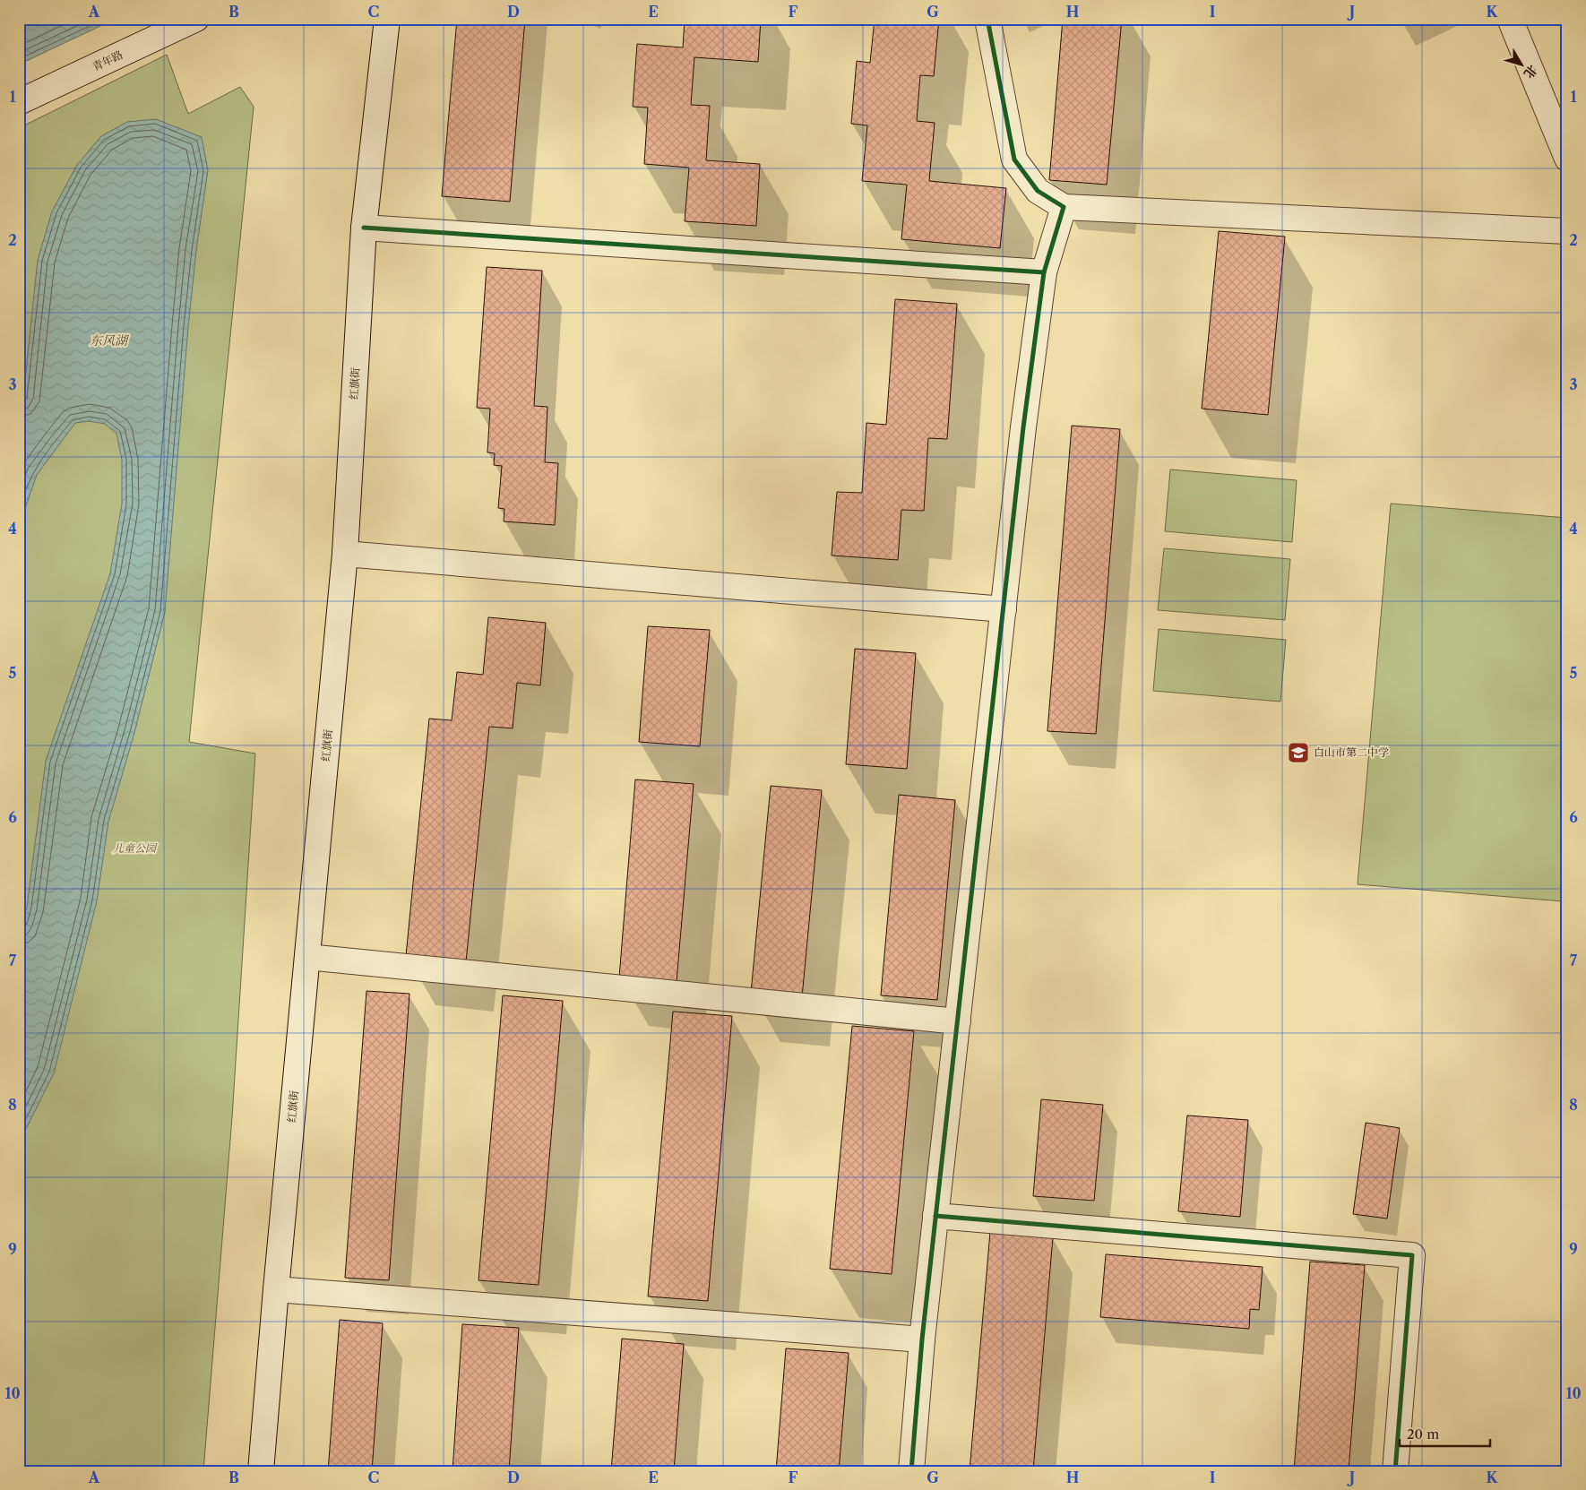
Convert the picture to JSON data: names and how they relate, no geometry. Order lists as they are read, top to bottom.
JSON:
{
  "streets": {
    "street": ["青年路", "红旗街"]
  },
  "water": ["东风湖"],
  "parks": ["儿童公园"],
  "places": {
    "school or university": ["白山市第二中学"]
  },
  "scale_bar": "20 m",
  "north": "bottom right",
  "grid": {
    "columns": [
      "A",
      "B",
      "C",
      "D",
      "E",
      "F",
      "G",
      "H",
      "I",
      "J",
      "K"
    ],
    "rows": [
      "1",
      "2",
      "3",
      "4",
      "5",
      "6",
      "7",
      "8",
      "9",
      "10"
    ]
  }
}
